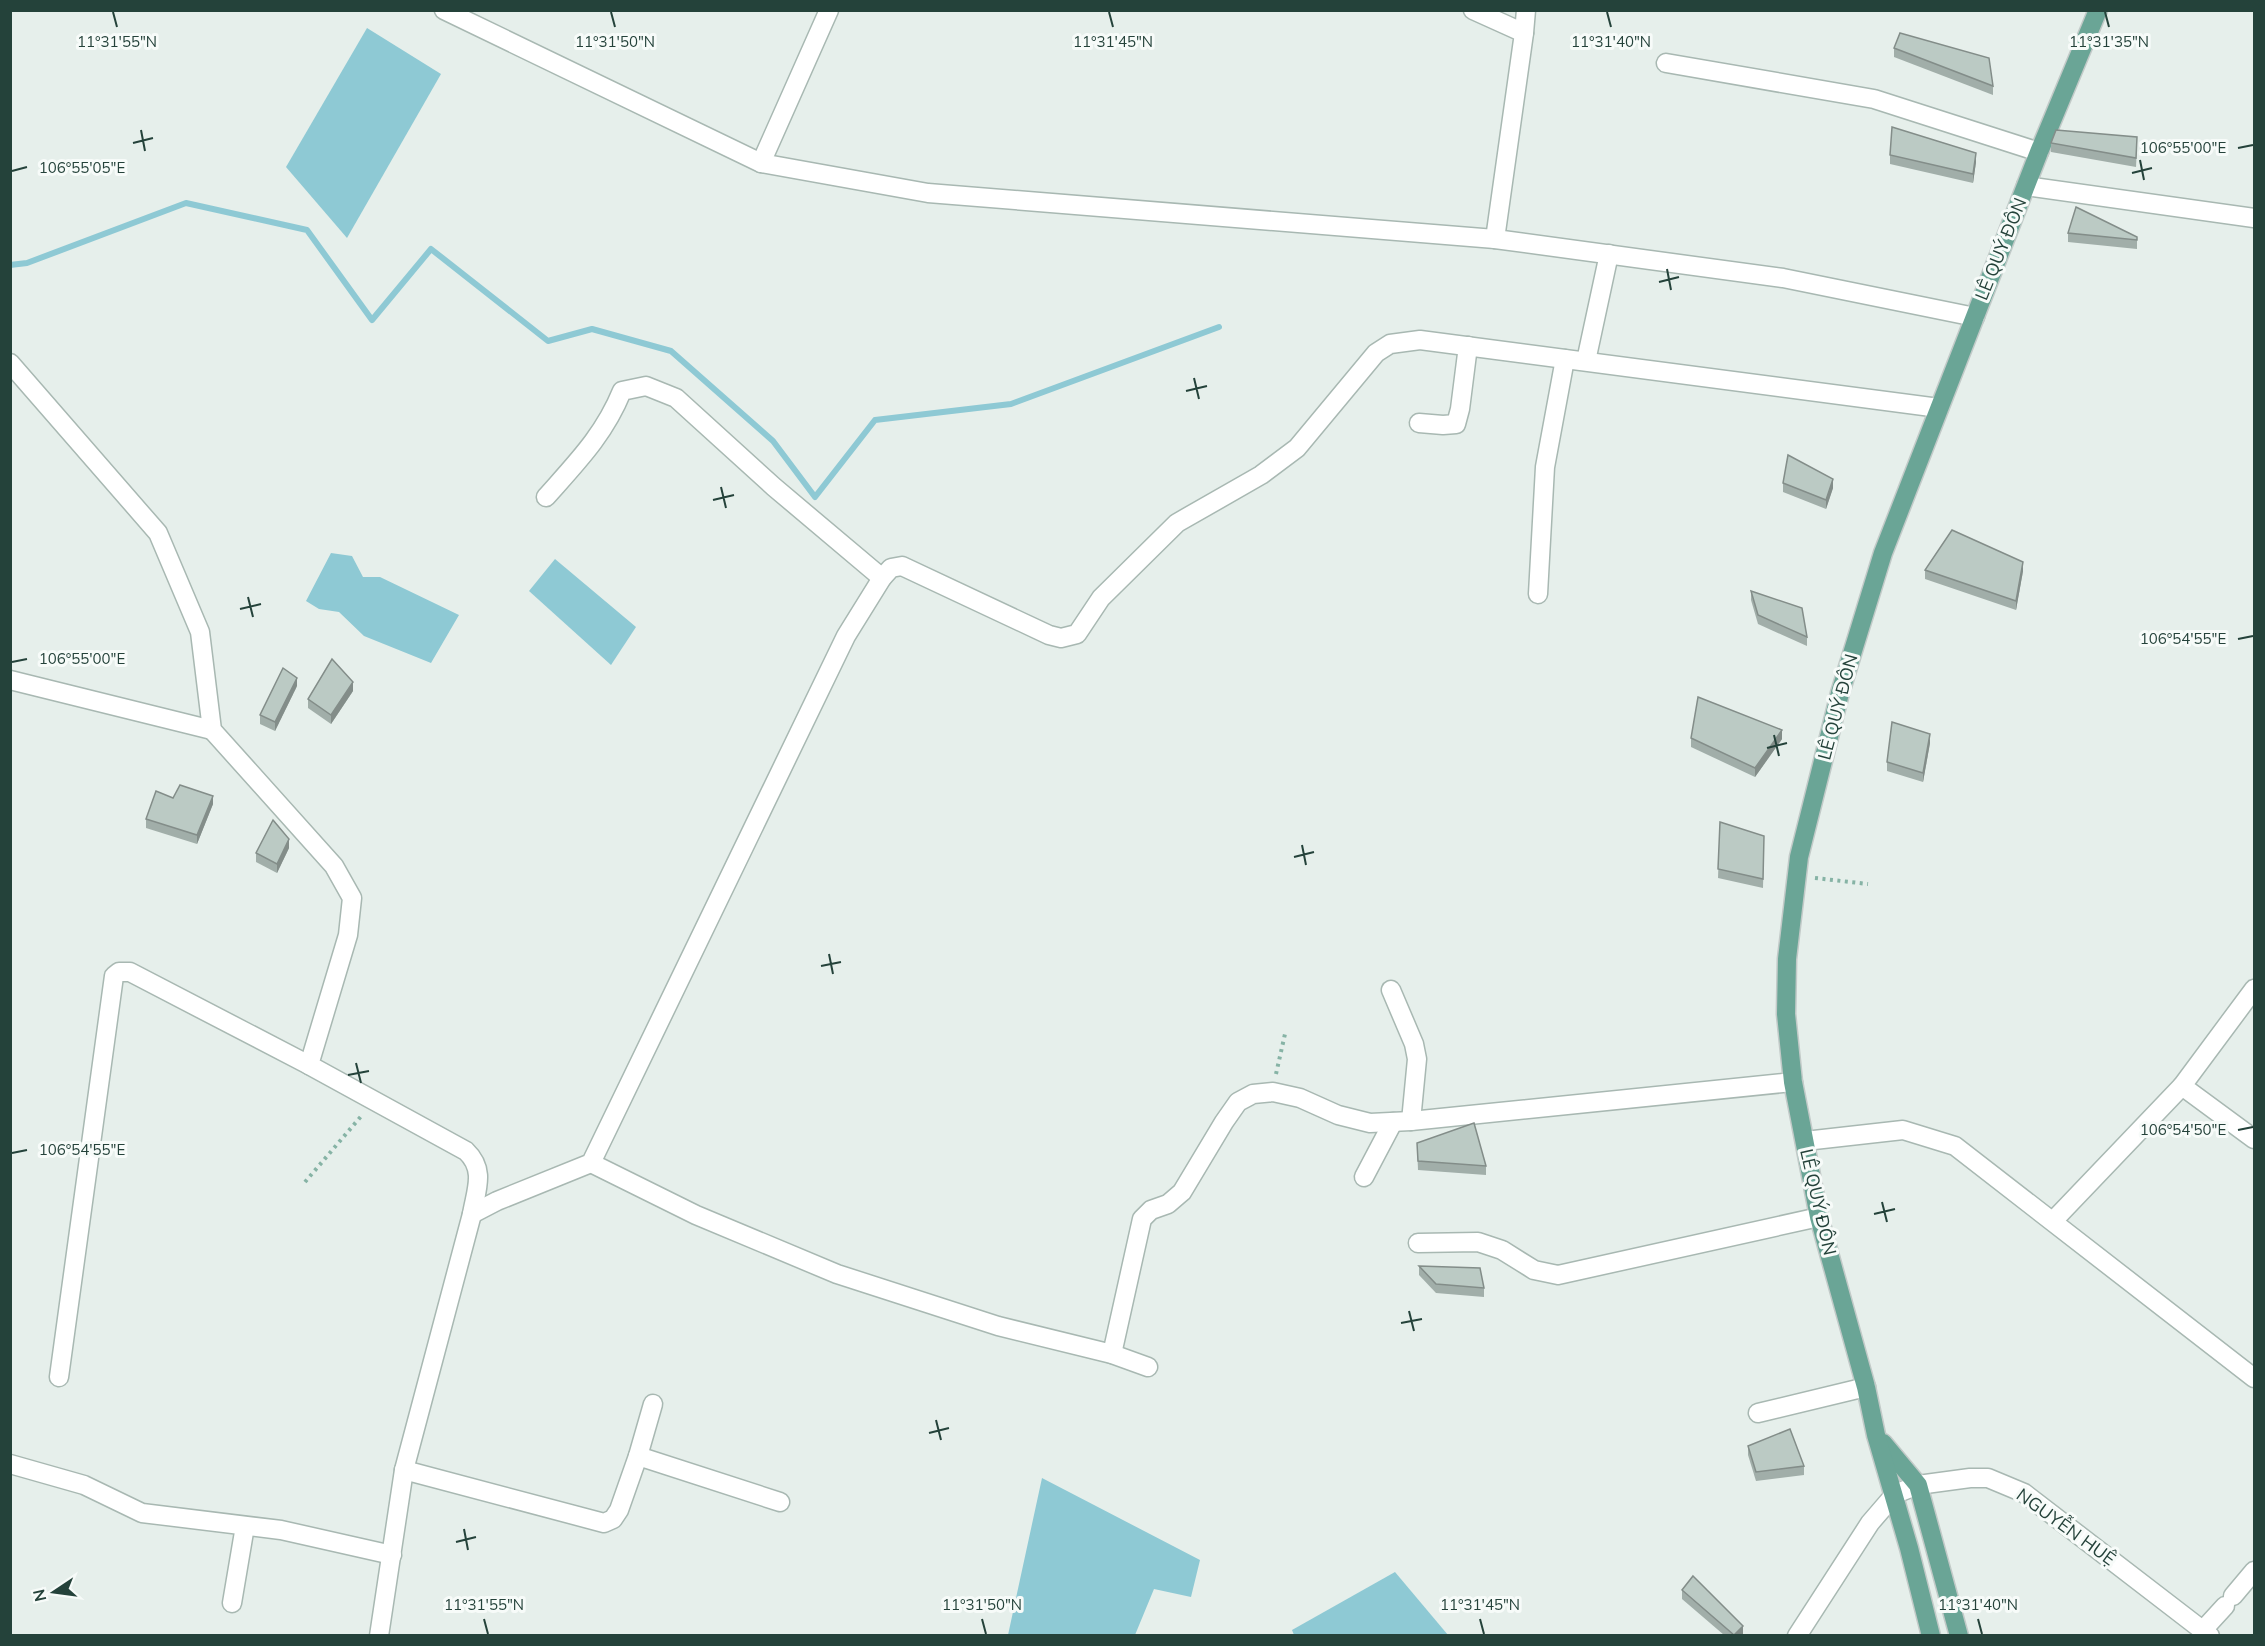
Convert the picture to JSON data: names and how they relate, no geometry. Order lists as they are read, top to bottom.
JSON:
{
  "streets": {
    "main road": ["LÊ QUÝ ĐÔN"],
    "street": ["NGUYỄN HUỆ"]
  },
  "crossings": [
    ["LÊ QUÝ ĐÔN", "NGUYỄN HUỆ"]
  ],
  "north": "left",
  "coordinates": [
    "11°31'55\"N",
    "11°31'50\"N",
    "11°31'45\"N",
    "11°31'40\"N",
    "11°31'35\"N",
    "106°55'00\"E",
    "106°55'05\"E",
    "106°54'55\"E",
    "106°54'50\"E"
  ]
}
